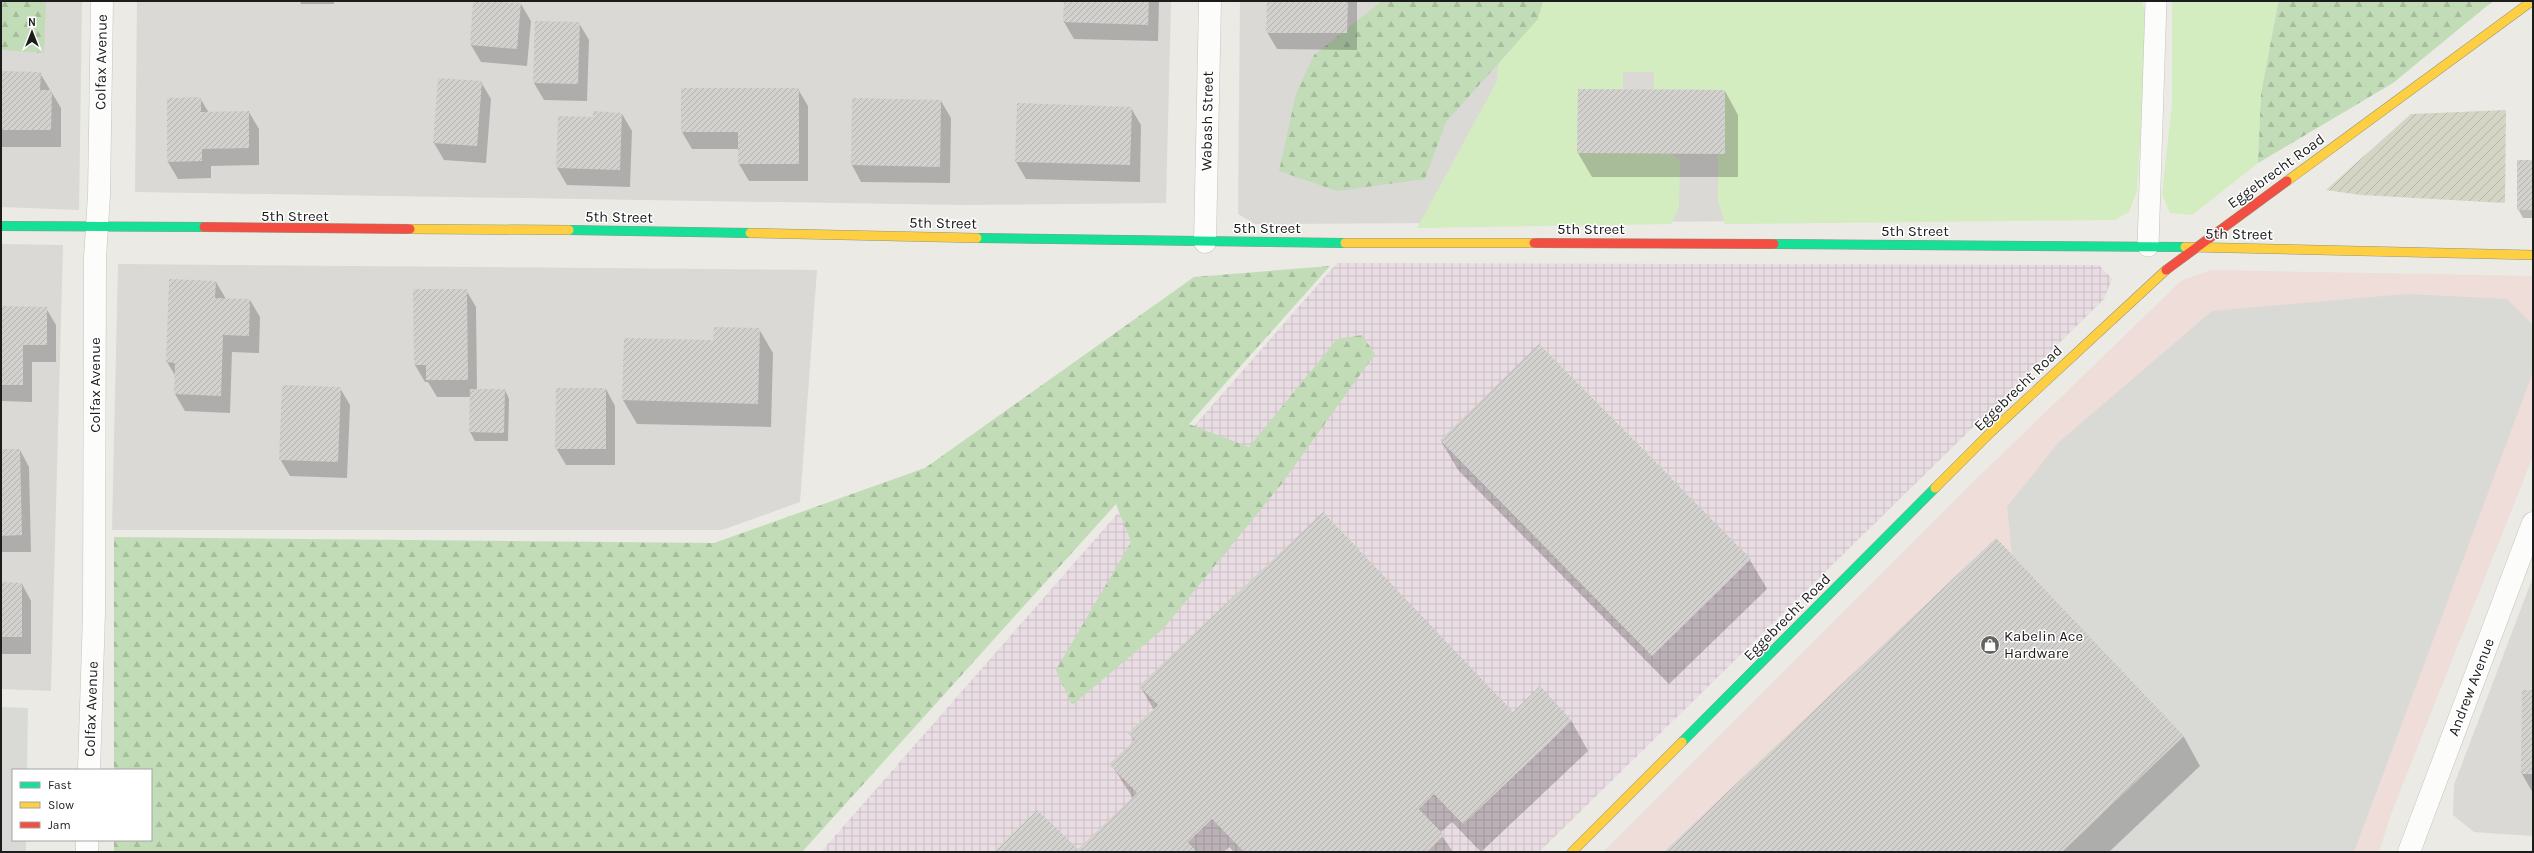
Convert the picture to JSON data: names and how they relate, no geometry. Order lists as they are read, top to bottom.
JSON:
{
  "streets": {
    "street": [
      "Colfax Avenue",
      "Wabash Street",
      "Eggebrecht Road",
      "5th Street",
      "Andrew Avenue"
    ]
  },
  "crossings": [
    ["Colfax Avenue", "5th Street"],
    ["Wabash Street", "5th Street"],
    ["Eggebrecht Road", "5th Street"]
  ],
  "places": {
    "shop": ["Kabelin Ace Hardware"]
  },
  "legend": ["Fast", "Slow", "Jam"],
  "north": "top"
}
